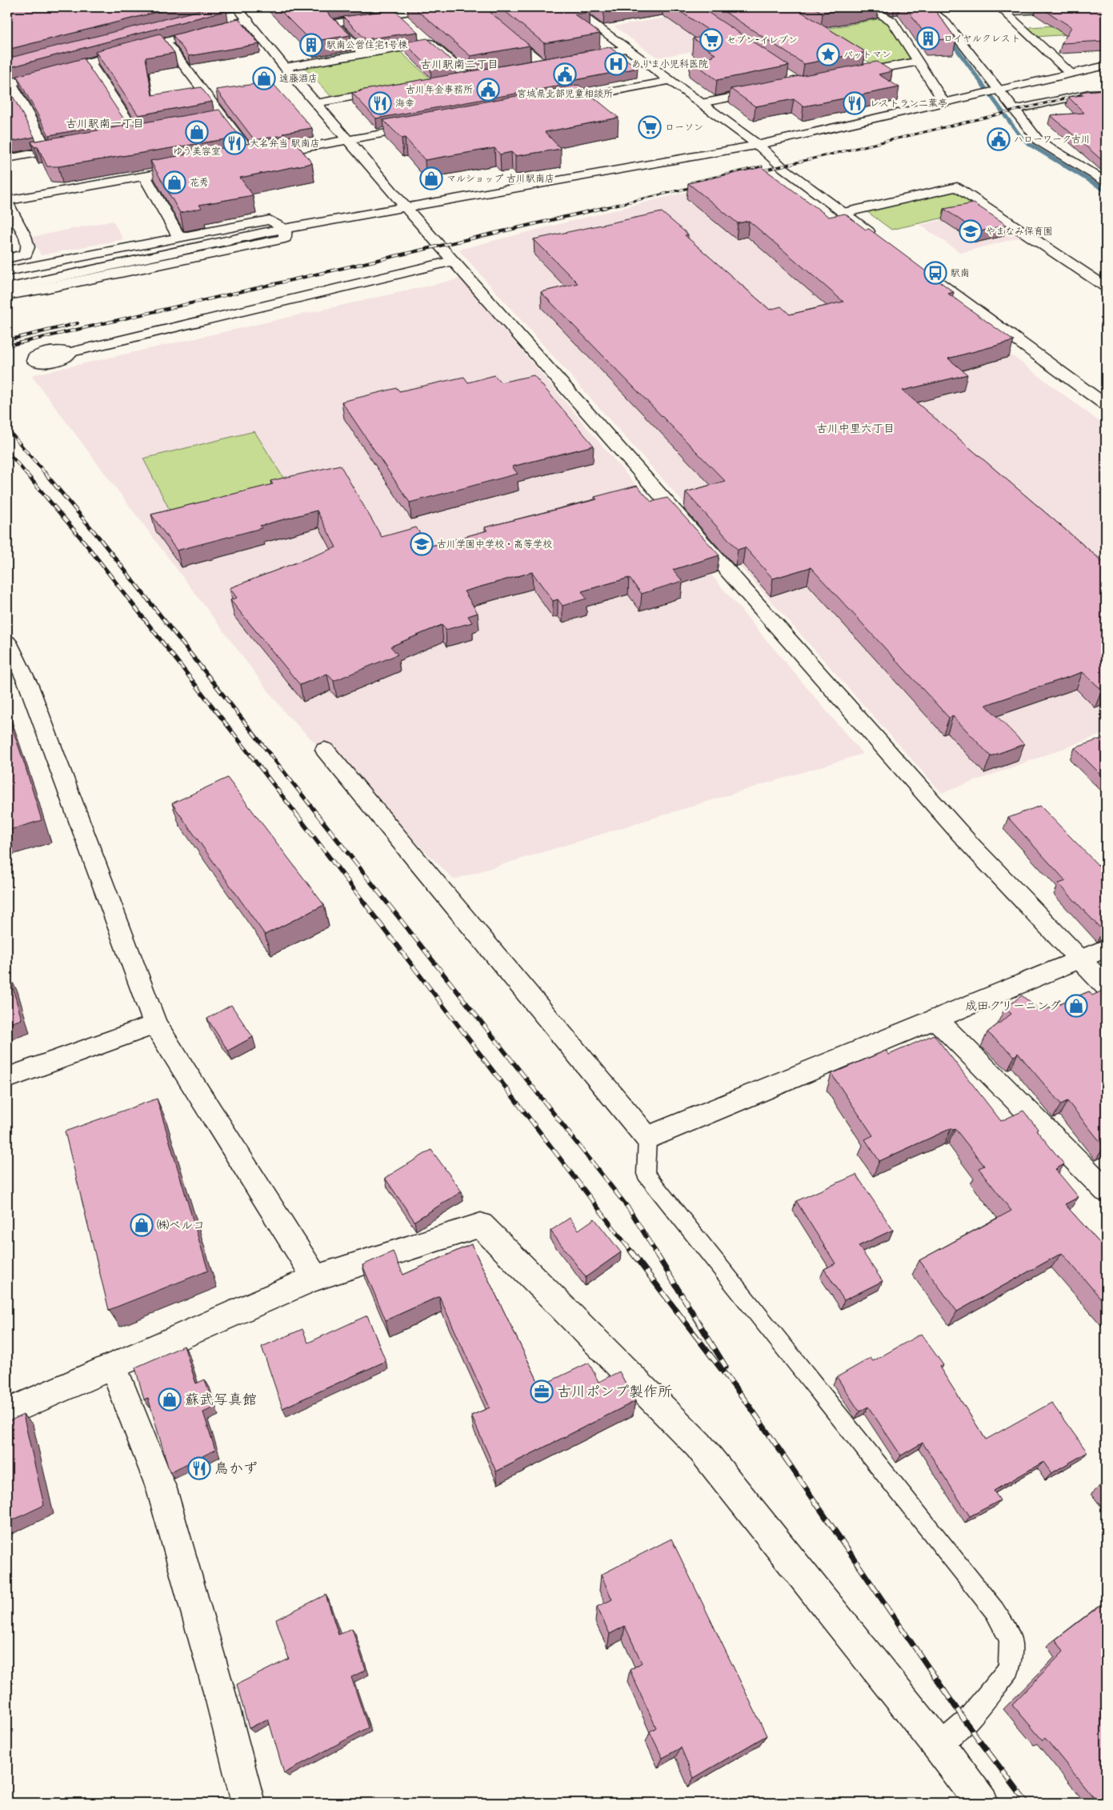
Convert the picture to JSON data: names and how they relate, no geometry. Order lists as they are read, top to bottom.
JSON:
{
  "districts": ["古川駅南二丁目", "古川駅南一丁目", "古川中里六丁目"],
  "places": {
    "building": ["ロイヤルクレスト", "駅南公営住宅1号棟"],
    "supermarket": ["セブン-イレブン", "ローソン"],
    "place": ["バットマン"],
    "hospital": ["ありま小児科医院"],
    "public building": ["宮城県北部児童相談所", "古川年金事務所", "ハローワーク古川"],
    "shop": [
      "遠藤酒店",
      "ゆう美容室",
      "マルショップ 古川駅南店",
      "花秀",
      "成田クリーニング",
      "㈱ベルコ",
      "蘇武写真館"
    ],
    "restaurant": [
      "海幸",
      "レストラン二葉亭",
      "大名弁当 駅南店",
      "鳥かず"
    ],
    "school or university": ["やまなみ保育園", "古川学園中学校・高等学校"],
    "bus stop": ["駅南"],
    "office": ["古川ポンプ製作所"]
  }
}
